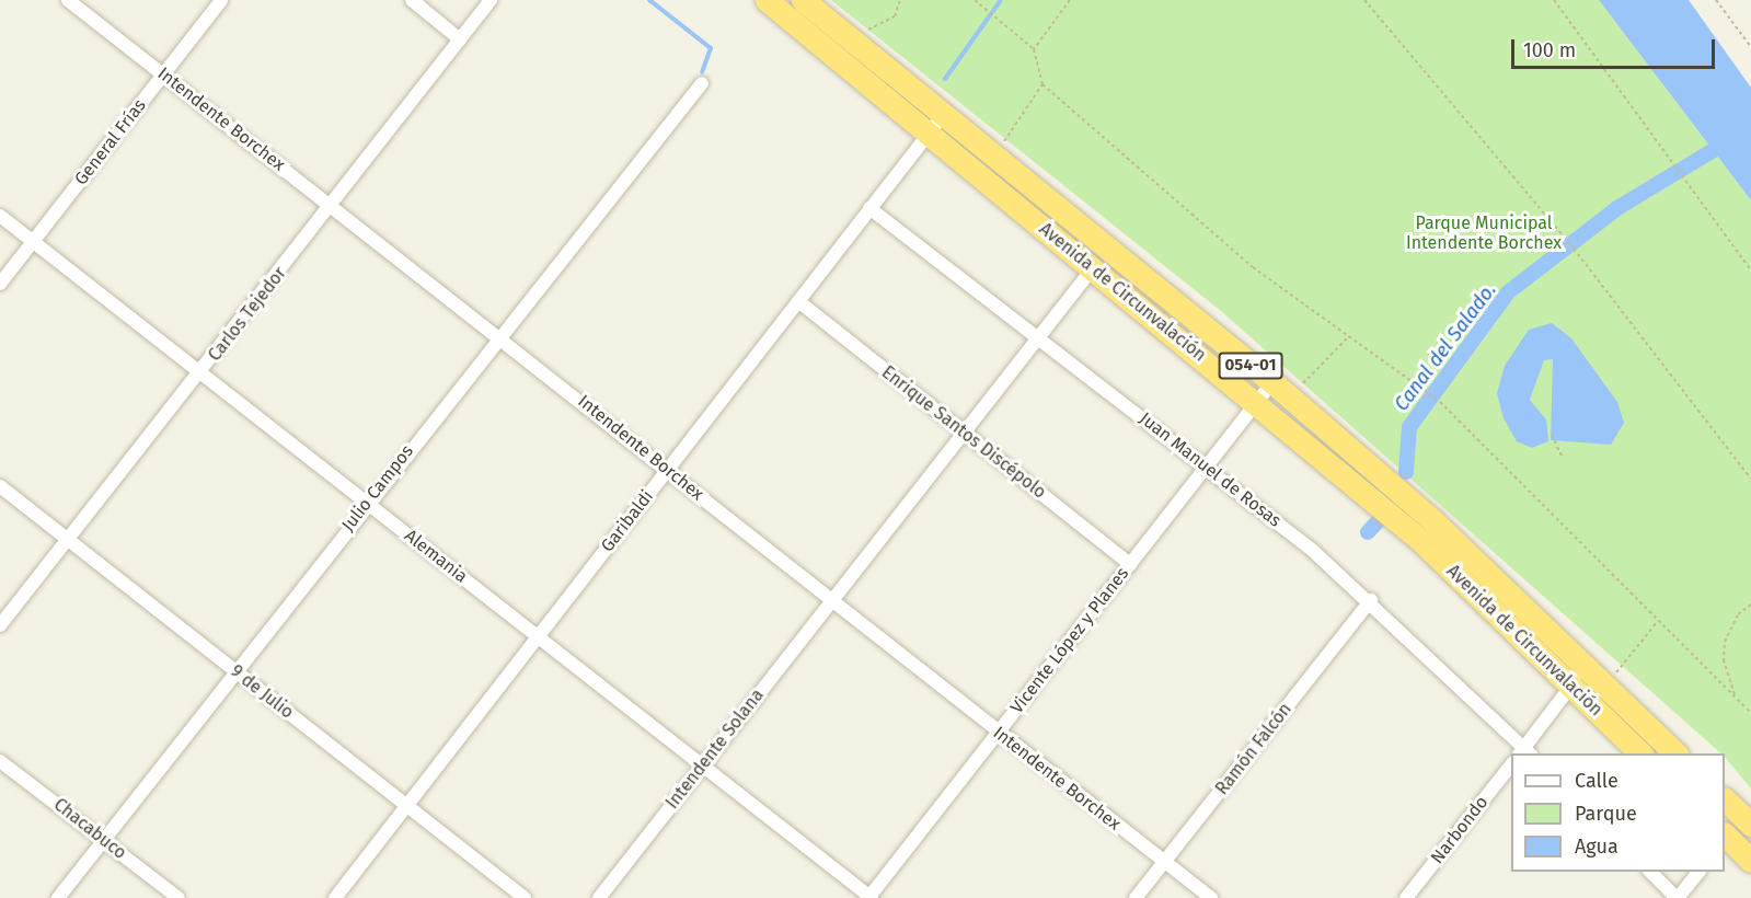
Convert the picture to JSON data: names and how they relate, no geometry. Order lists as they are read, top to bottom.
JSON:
{
  "streets": {
    "highway": ["Avenida de Circunvalación", "054-01"],
    "street": [
      "Intendente Borchex",
      "General Frías",
      "Carlos Tejedor",
      "Enrique Santos Discépolo",
      "Juan Manuel de Rosas",
      "Julio Campos",
      "Garibaldi",
      "Alemania",
      "Vicente López y Planes",
      "9 de Julio",
      "Intendente Solana",
      "Ramón Falcón",
      "Chacabuco",
      "Narbondo"
    ]
  },
  "crossings": [
    ["Intendente Borchex", "General Frías"],
    ["Intendente Borchex", "Carlos Tejedor"],
    ["Intendente Borchex", "Julio Campos"],
    ["Intendente Borchex", "Garibaldi"],
    ["Intendente Borchex", "Vicente López y Planes"],
    ["Intendente Borchex", "Intendente Solana"],
    ["Intendente Borchex", "Ramón Falcón"],
    ["General Frías", "Alemania"],
    ["Avenida de Circunvalación", "Garibaldi"],
    ["Avenida de Circunvalación", "Vicente López y Planes"],
    ["Avenida de Circunvalación", "Intendente Solana"],
    ["Carlos Tejedor", "Alemania"],
    ["Carlos Tejedor", "9 de Julio"],
    ["Enrique Santos Discépolo", "Garibaldi"],
    ["Enrique Santos Discépolo", "Vicente López y Planes"],
    ["Enrique Santos Discépolo", "Intendente Solana"],
    ["Juan Manuel de Rosas", "Garibaldi"],
    ["Juan Manuel de Rosas", "Vicente López y Planes"],
    ["Juan Manuel de Rosas", "Intendente Solana"],
    ["Juan Manuel de Rosas", "Ramón Falcón"],
    ["Julio Campos", "Alemania"],
    ["Julio Campos", "9 de Julio"],
    ["Julio Campos", "Chacabuco"],
    ["Garibaldi", "Alemania"],
    ["Garibaldi", "9 de Julio"],
    ["Alemania", "Vicente López y Planes"],
    ["Alemania", "Intendente Solana"]
  ],
  "water": ["Canal del Salado."],
  "parks": ["Parque Municipal Intendente Borchex"],
  "legend": ["Calle", "Parque", "Agua"],
  "scale_bar": "100 m"
}
